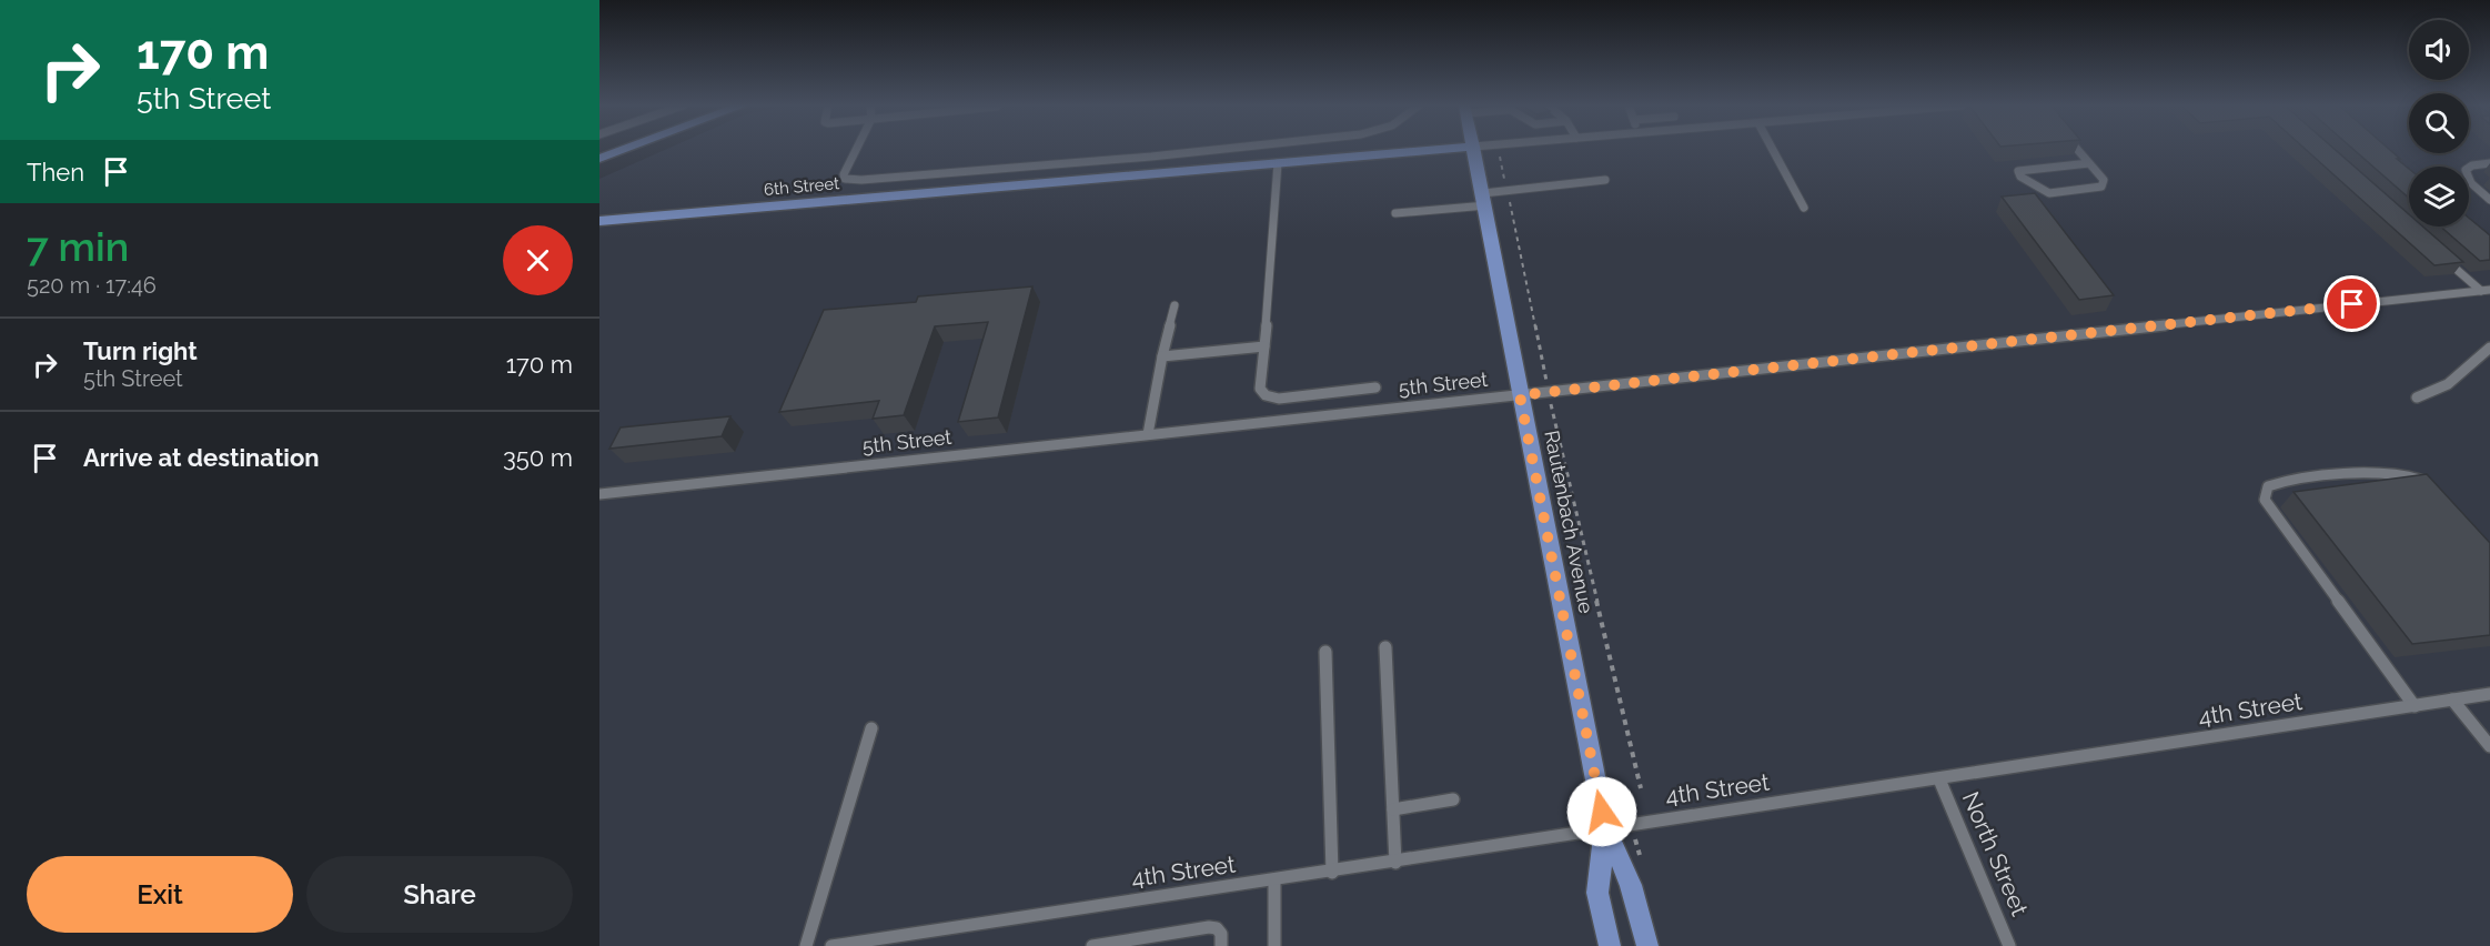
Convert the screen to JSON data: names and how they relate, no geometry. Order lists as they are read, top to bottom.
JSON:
{
  "streets": {
    "main road": ["6th Street", "Rautenbach Avenue"],
    "lane": ["5th Street", "4th Street", "North Street"]
  },
  "crossings": [
    ["5th Street", "Rautenbach Avenue"],
    ["Rautenbach Avenue", "4th Street"],
    ["4th Street", "North Street"]
  ],
  "page": {
    "turn": ["170 m", "5th Street"],
    "then": "Then",
    "heading": ["7 min", "520 m · 17:46"],
    "list": [
      {
        "name": "Turn right",
        "note": "5th Street",
        "value": "170 m"
      },
      {
        "name": "Arrive at destination",
        "value": "350 m"
      }
    ],
    "buttons": ["Exit", "Share"]
  }
}
